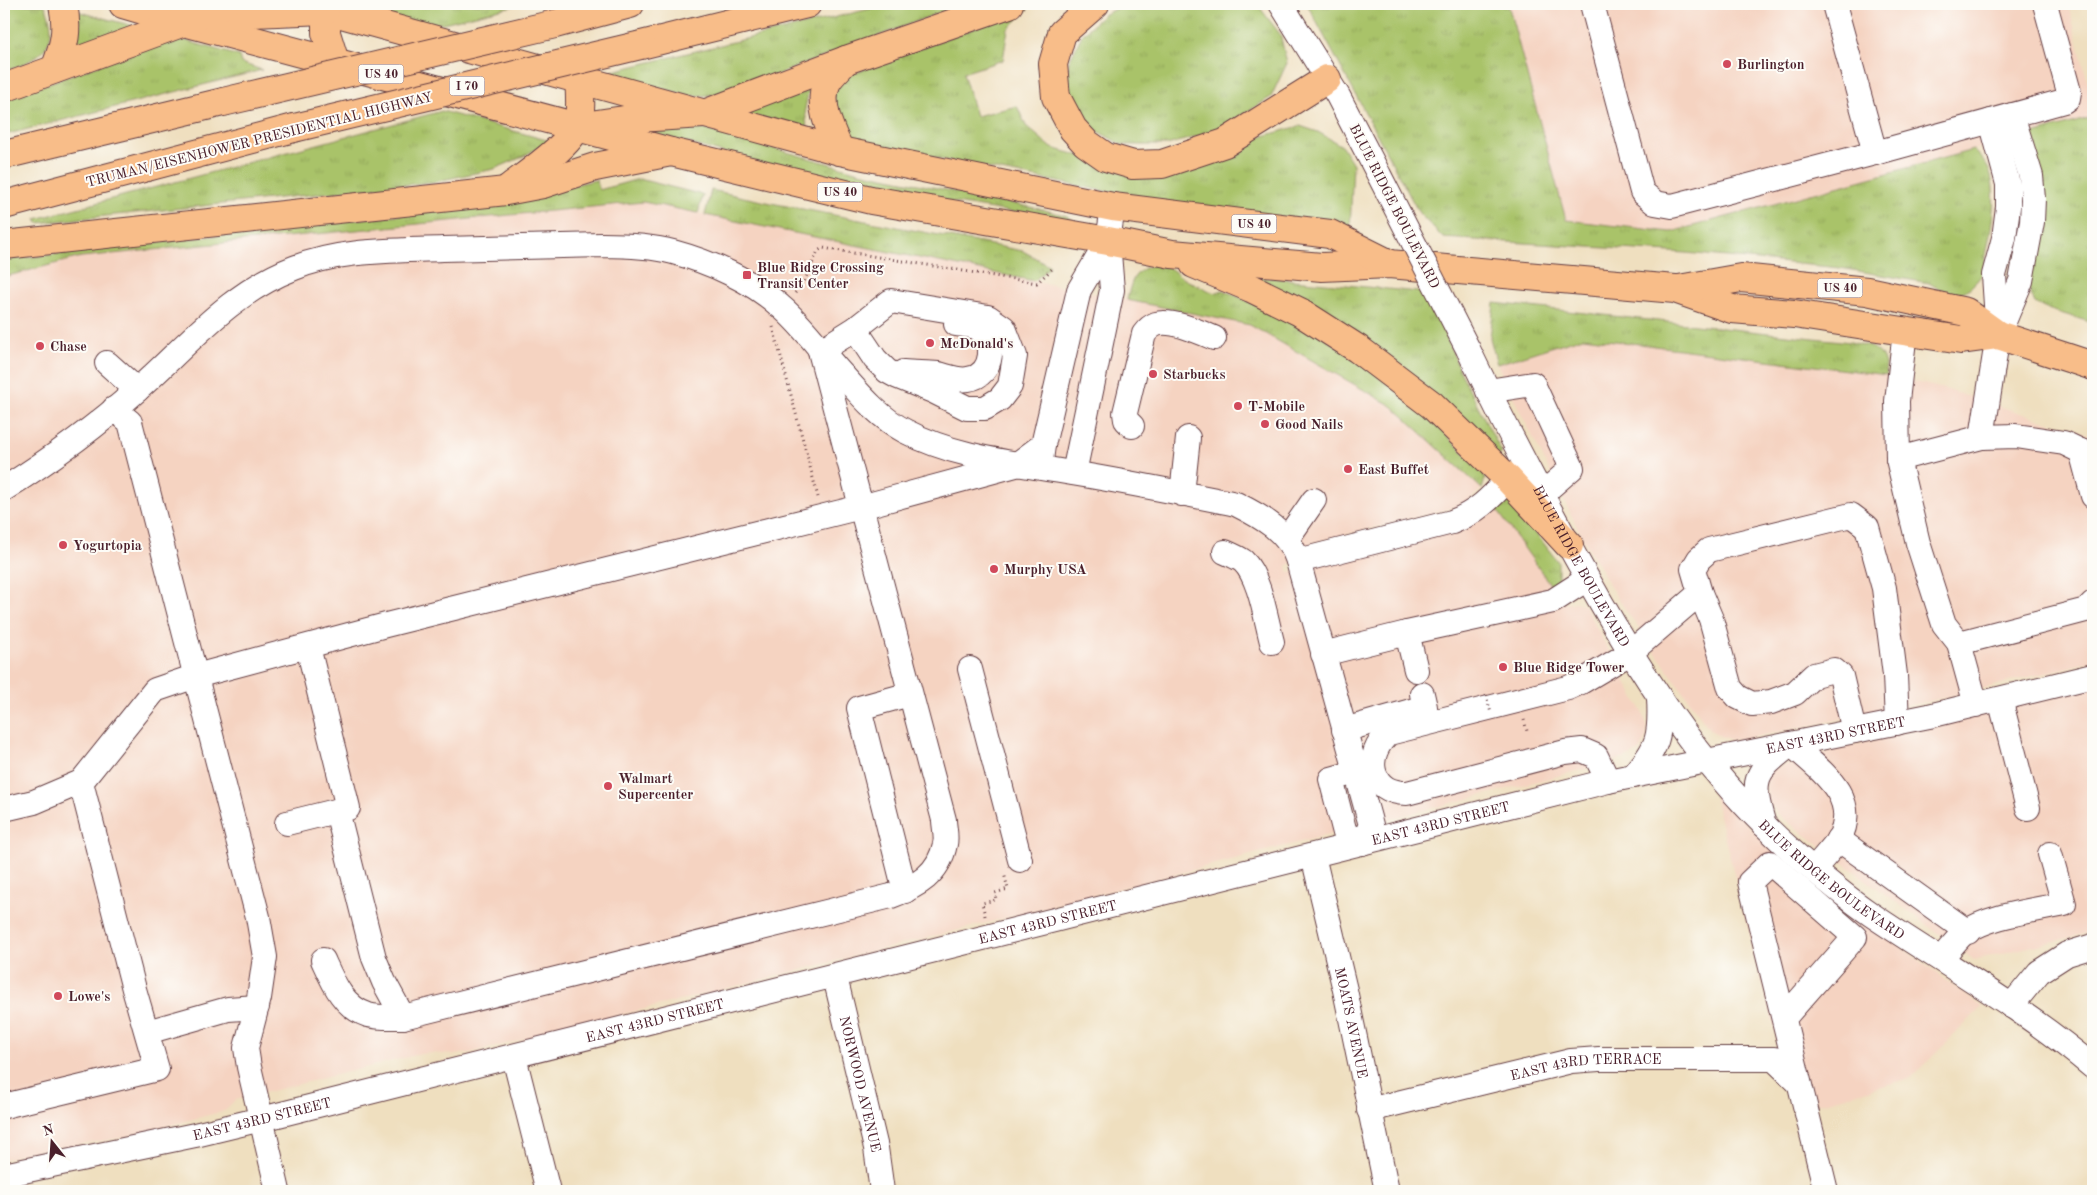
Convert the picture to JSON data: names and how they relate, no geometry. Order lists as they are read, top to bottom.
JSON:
{
  "streets": {
    "main road": ["US 40", "I 70", "TRUMAN/EISENHOWER PRESIDENTIAL HIGHWAY"],
    "street": [
      "BLUE RIDGE BOULEVARD",
      "EAST 43RD STREET",
      "MOATS AVENUE",
      "EAST 43RD TERRACE",
      "NORWOOD AVENUE"
    ]
  },
  "crossings": [
    ["BLUE RIDGE BOULEVARD", "EAST 43RD STREET"],
    ["EAST 43RD STREET", "MOATS AVENUE"],
    ["EAST 43RD STREET", "NORWOOD AVENUE"],
    ["MOATS AVENUE", "EAST 43RD TERRACE"]
  ],
  "places": {
    "other": [
      "Burlington",
      "McDonald's",
      "Chase",
      "Starbucks",
      "T-Mobile",
      "Good Nails",
      "East Buffet",
      "Yogurtopia",
      "Murphy USA",
      "Blue Ridge Tower",
      "Walmart Supercenter",
      "Lowe's"
    ],
    "transit": ["Blue Ridge Crossing Transit Center"]
  },
  "north": "top"
}
